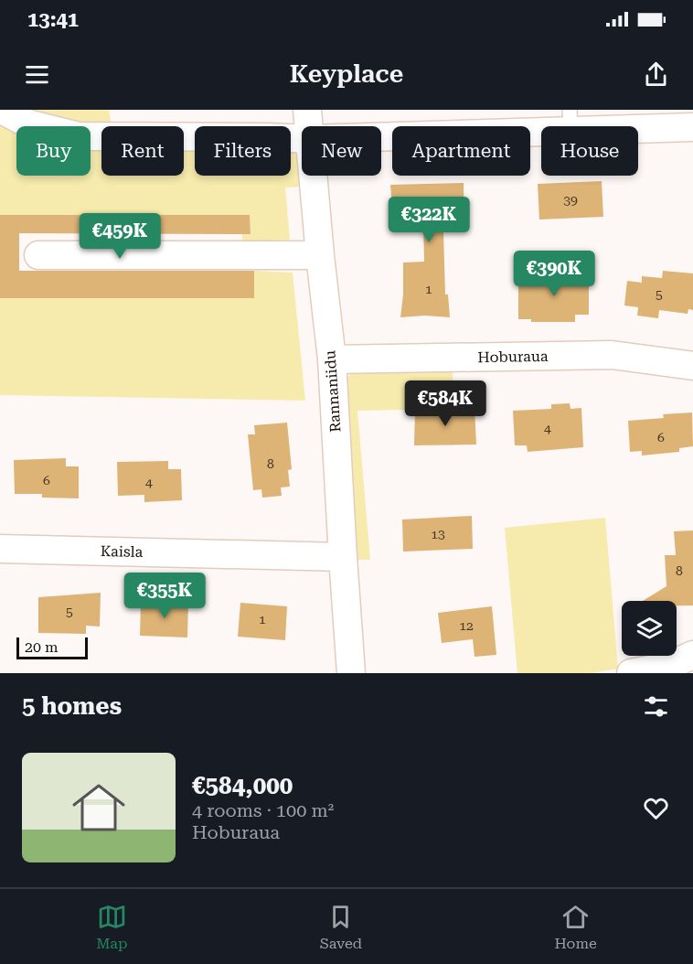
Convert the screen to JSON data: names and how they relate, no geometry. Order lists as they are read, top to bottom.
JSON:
{
  "streets": {
    "street": ["Hoburaua", "Rannaniidu", "Kaisla"]
  },
  "crossings": [
    ["Hoburaua", "Rannaniidu"],
    ["Rannaniidu", "Kaisla"]
  ],
  "house_numbers": [
    "39",
    "1",
    "5",
    "4",
    "6",
    "8",
    "6",
    "4",
    "13",
    "8",
    "5",
    "1",
    "12"
  ],
  "scale_bar": "20 m",
  "page": {
    "status": "13:41",
    "header": "Keyplace",
    "chip": [
      "Buy",
      "Rent",
      "Filters",
      "New",
      "Apartment",
      "House"
    ],
    "price": [
      "€322K",
      "€459K",
      "€390K",
      "€584K",
      "€355K"
    ],
    "scale": "20 m",
    "heading": "5 homes",
    "list": [
      {
        "name": "€584,000",
        "note": "4 rooms · 100 m² · Hoburaua"
      }
    ],
    "tabs": ["Map", "Saved", "Home"]
  }
}
